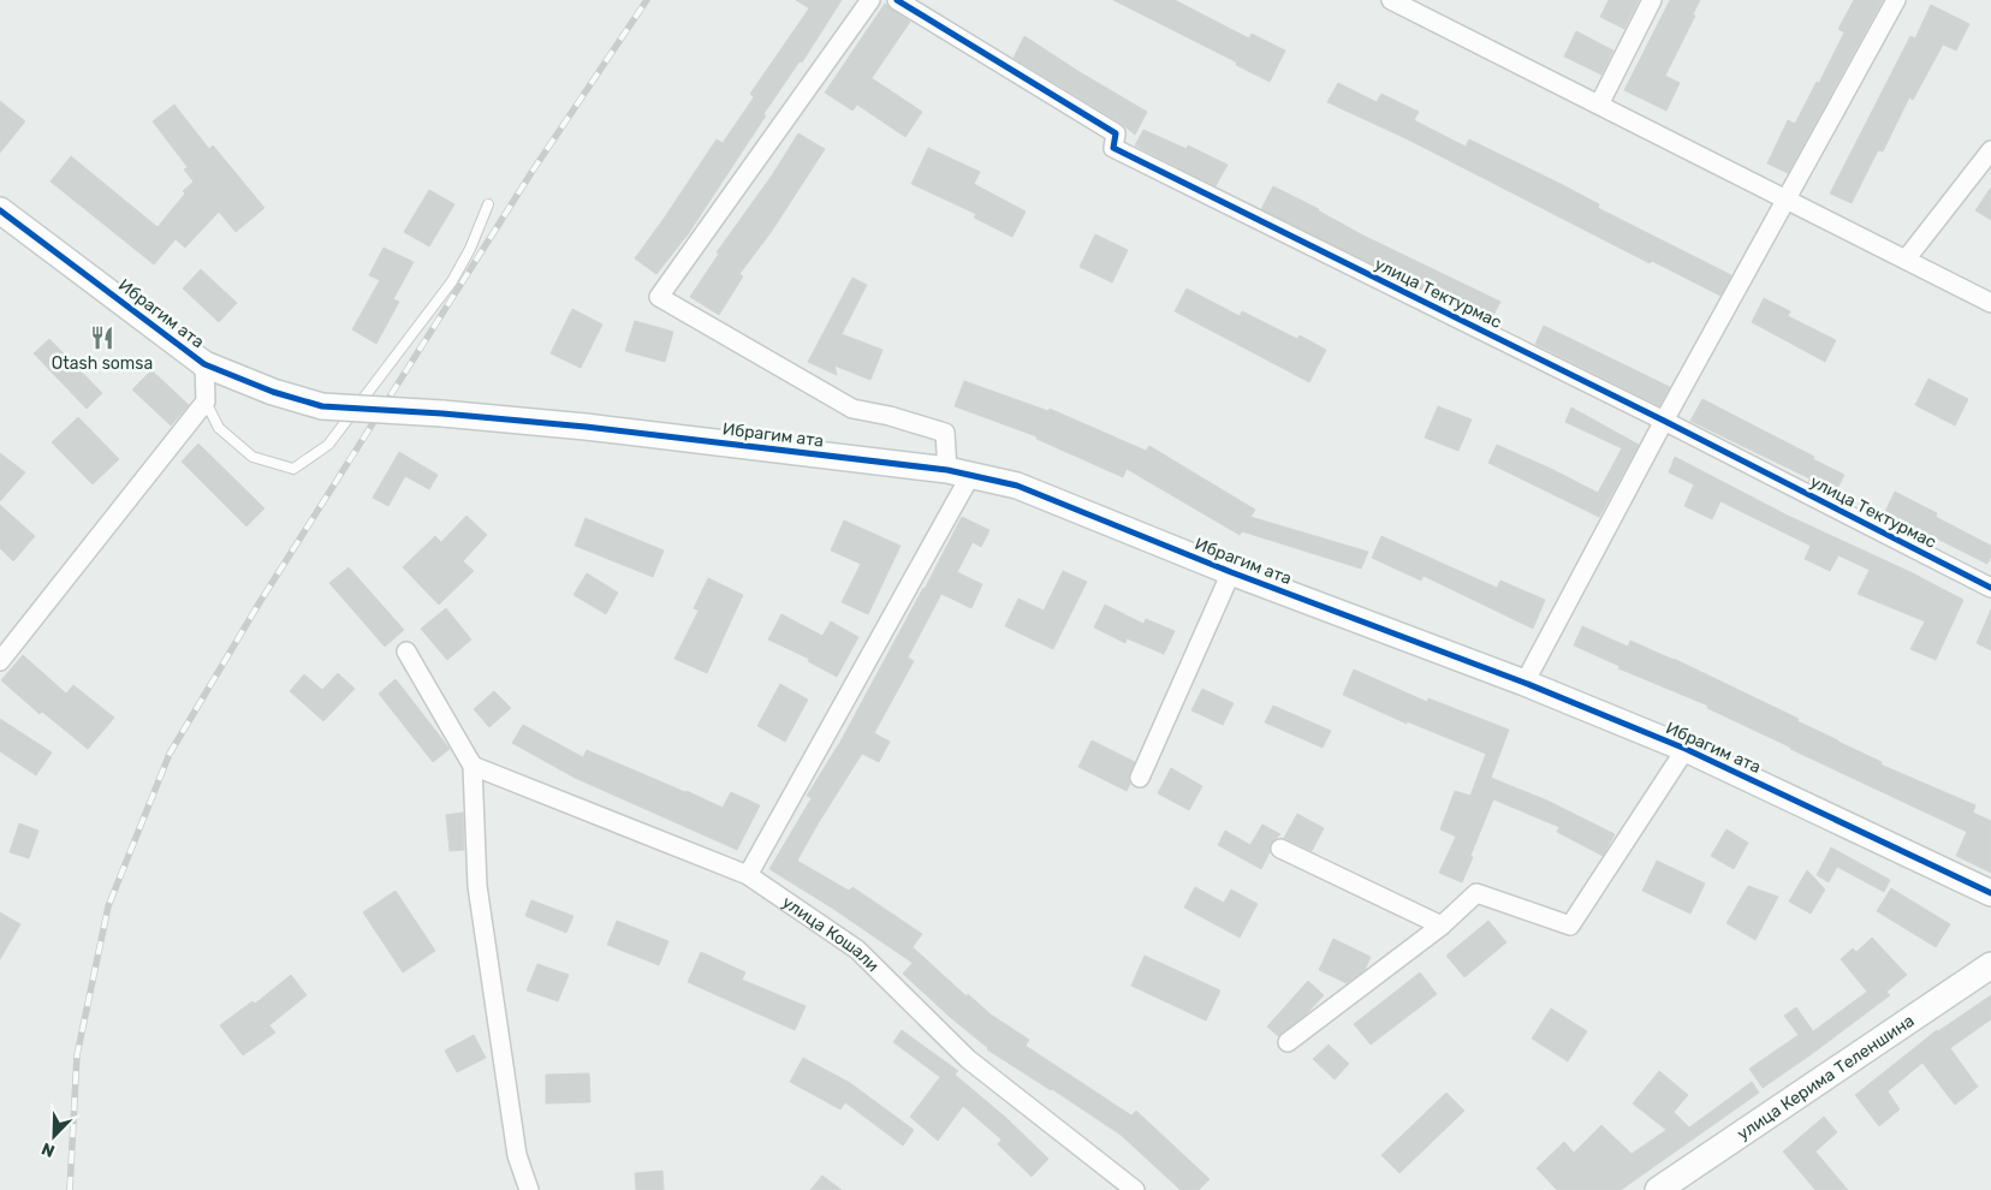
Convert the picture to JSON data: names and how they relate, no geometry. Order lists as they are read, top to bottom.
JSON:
{
  "streets": {
    "street": [
      "улица Тектурмас",
      "Ибрагим ата",
      "улица Кошали",
      "улица Керима Теленшина"
    ]
  },
  "places": {
    "restaurant": ["Otash somsa"]
  },
  "north": "bottom left"
}
